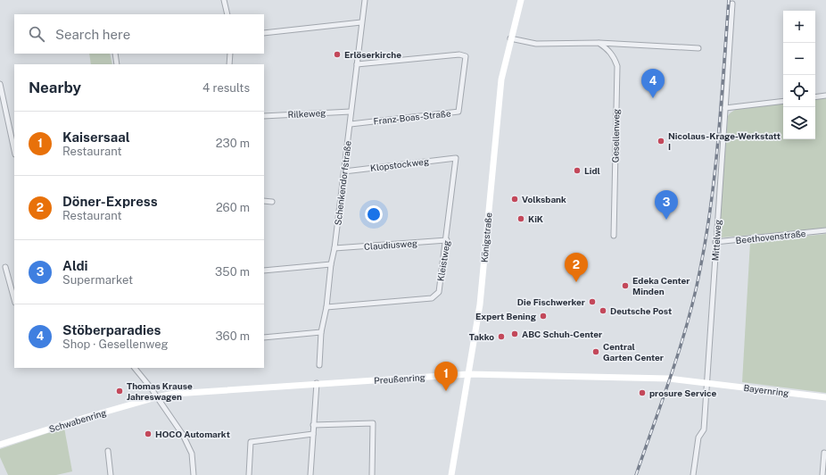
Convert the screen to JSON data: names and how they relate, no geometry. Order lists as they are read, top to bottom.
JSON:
{
  "streets": {
    "street": [
      "Rilkeweg",
      "Franz-Boas-Straße",
      "Gesellenweg",
      "Klopstockweg",
      "Schenkendorfstraße",
      "Beethovenstraße",
      "Königstraße",
      "Mittelweg",
      "Claudiusweg",
      "Kleistweg",
      "Preußenring",
      "Bayernring",
      "Schwabenring"
    ]
  },
  "crossings": [
    ["Rilkeweg", "Schenkendorfstraße"],
    ["Franz-Boas-Straße", "Schenkendorfstraße"],
    ["Klopstockweg", "Schenkendorfstraße"],
    ["Klopstockweg", "Kleistweg"],
    ["Schenkendorfstraße", "Claudiusweg"],
    ["Schenkendorfstraße", "Kleistweg"],
    ["Beethovenstraße", "Mittelweg"],
    ["Königstraße", "Preußenring"],
    ["Mittelweg", "Preußenring"],
    ["Mittelweg", "Bayernring"],
    ["Claudiusweg", "Kleistweg"],
    ["Preußenring", "Bayernring"],
    ["Preußenring", "Schwabenring"]
  ],
  "places": [
    "Erlöserkirche",
    "Nicolaus-Krage-Werkstatt I",
    "Lidl",
    "Volksbank",
    "KiK",
    "Edeka Center Minden",
    "Die Fischwerker",
    "Deutsche Post",
    "Expert Bening",
    "ABC Schuh-Center",
    "Takko",
    "Central Garten Center",
    "Thomas Krause Jahreswagen",
    "prosure Service",
    "HOCO Automarkt"
  ],
  "page": {
    "map_buttons": ["+", "−"],
    "search": "Search here",
    "heading": ["Nearby", "4 results"],
    "pins": [
      "4",
      "3",
      "2",
      "1"
    ],
    "list": [
      {
        "mark": "1",
        "name": "Kaisersaal",
        "note": "Restaurant",
        "value": "230 m"
      },
      {
        "mark": "2",
        "name": "Döner-Express",
        "note": "Restaurant",
        "value": "260 m"
      },
      {
        "mark": "3",
        "name": "Aldi",
        "note": "Supermarket",
        "value": "350 m"
      },
      {
        "mark": "4",
        "name": "Stöberparadies",
        "note": "Shop · Gesellenweg",
        "value": "360 m"
      }
    ]
  }
}
